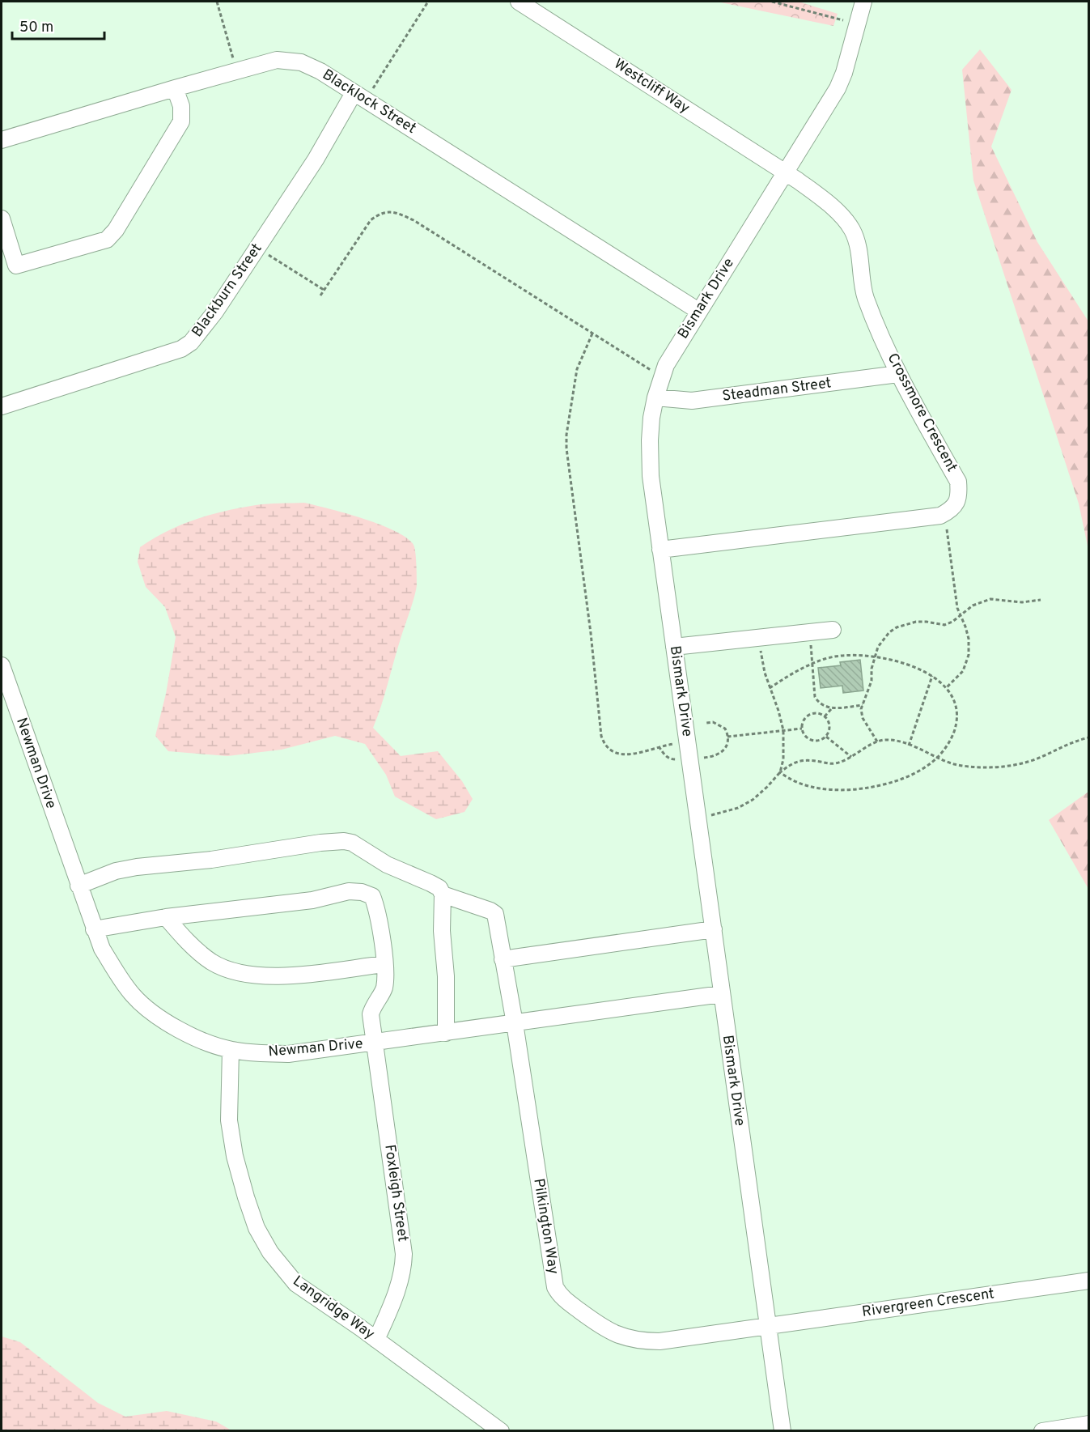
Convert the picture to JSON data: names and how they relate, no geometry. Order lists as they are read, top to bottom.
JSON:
{
  "streets": {
    "street": [
      "Westcliff Way",
      "Blacklock Street",
      "Blackburn Street",
      "Bismark Drive",
      "Steadman Street",
      "Crossmore Crescent",
      "Newman Drive",
      "Foxleigh Street",
      "Pilkington Way",
      "Rivergreen Crescent",
      "Langridge Way"
    ]
  },
  "crossings": [
    ["Westcliff Way", "Bismark Drive"],
    ["Westcliff Way", "Crossmore Crescent"],
    ["Blacklock Street", "Blackburn Street"],
    ["Blacklock Street", "Bismark Drive"],
    ["Bismark Drive", "Steadman Street"],
    ["Bismark Drive", "Crossmore Crescent"],
    ["Bismark Drive", "Newman Drive"],
    ["Bismark Drive", "Pilkington Way"],
    ["Bismark Drive", "Rivergreen Crescent"],
    ["Steadman Street", "Crossmore Crescent"],
    ["Newman Drive", "Foxleigh Street"],
    ["Newman Drive", "Pilkington Way"],
    ["Newman Drive", "Langridge Way"],
    ["Foxleigh Street", "Langridge Way"],
    ["Pilkington Way", "Rivergreen Crescent"]
  ],
  "scale_bar": "50 m"
}
